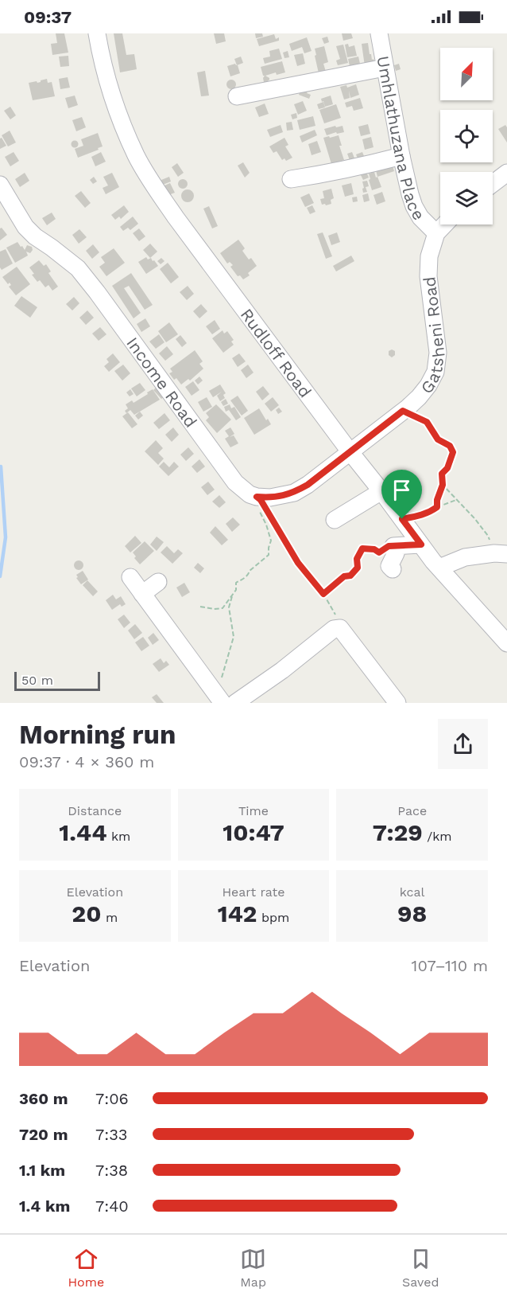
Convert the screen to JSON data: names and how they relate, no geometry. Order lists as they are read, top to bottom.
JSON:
{
  "streets": {
    "street": [
      "Umhlathuzana Place",
      "Gatsheni Road",
      "Rudloff Road",
      "Income Road"
    ]
  },
  "crossings": [
    ["Umhlathuzana Place", "Gatsheni Road"],
    ["Gatsheni Road", "Rudloff Road"]
  ],
  "scale_bar": "50 m",
  "north": "top right",
  "page": {
    "status": "09:37",
    "scale": "50 m",
    "heading": ["Morning run", "09:37 · 4 × 360 m"],
    "stats": [
      ["Distance", "1.44 km"],
      ["Time", "10:47"],
      ["Pace", "7:29 /km"],
      ["Elevation", "20 m"],
      ["Heart rate", "142 bpm"],
      ["kcal", "98"]
    ],
    "chart": ["Elevation", "107–110 m"],
    "list": [
      {
        "name": "360 m",
        "note": "7:06"
      },
      {
        "name": "720 m",
        "note": "7:33"
      },
      {
        "name": "1.1 km",
        "note": "7:38"
      },
      {
        "name": "1.4 km",
        "note": "7:40"
      }
    ],
    "tabs": ["Home", "Map", "Saved"]
  }
}
